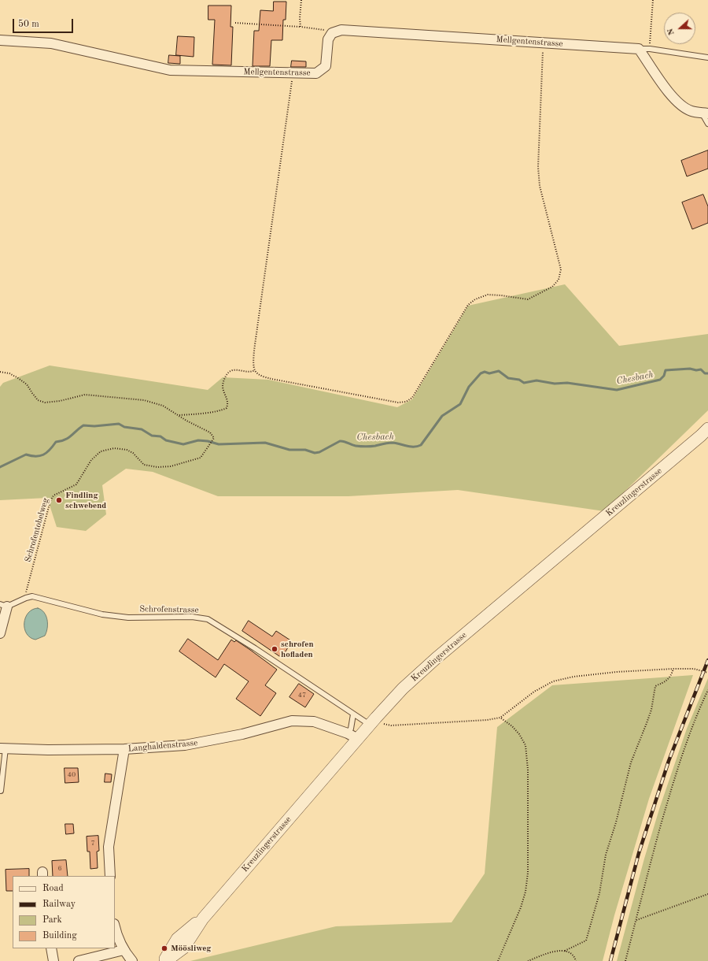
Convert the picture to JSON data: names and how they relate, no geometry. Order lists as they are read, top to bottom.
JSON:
{
  "streets": {
    "street": ["Mellgentenstrasse", "Kreuzlingerstrasse", "Langhaldenstrasse"],
    "lane": ["Schrofenstrasse"],
    "path": ["Schrofentobelweg"]
  },
  "crossings": [
    ["Kreuzlingerstrasse", "Schrofenstrasse"],
    ["Kreuzlingerstrasse", "Langhaldenstrasse"],
    ["Schrofentobelweg", "Schrofenstrasse"]
  ],
  "water": ["Chesbach"],
  "places": ["Findling schwebend", "schrofen hofladen", "Möösliweg"],
  "house_numbers": [
    "47",
    "40",
    "7",
    "6"
  ],
  "legend": [
    "Road",
    "Railway",
    "Park",
    "Building"
  ],
  "scale_bar": "50 m",
  "north": "left"
}
